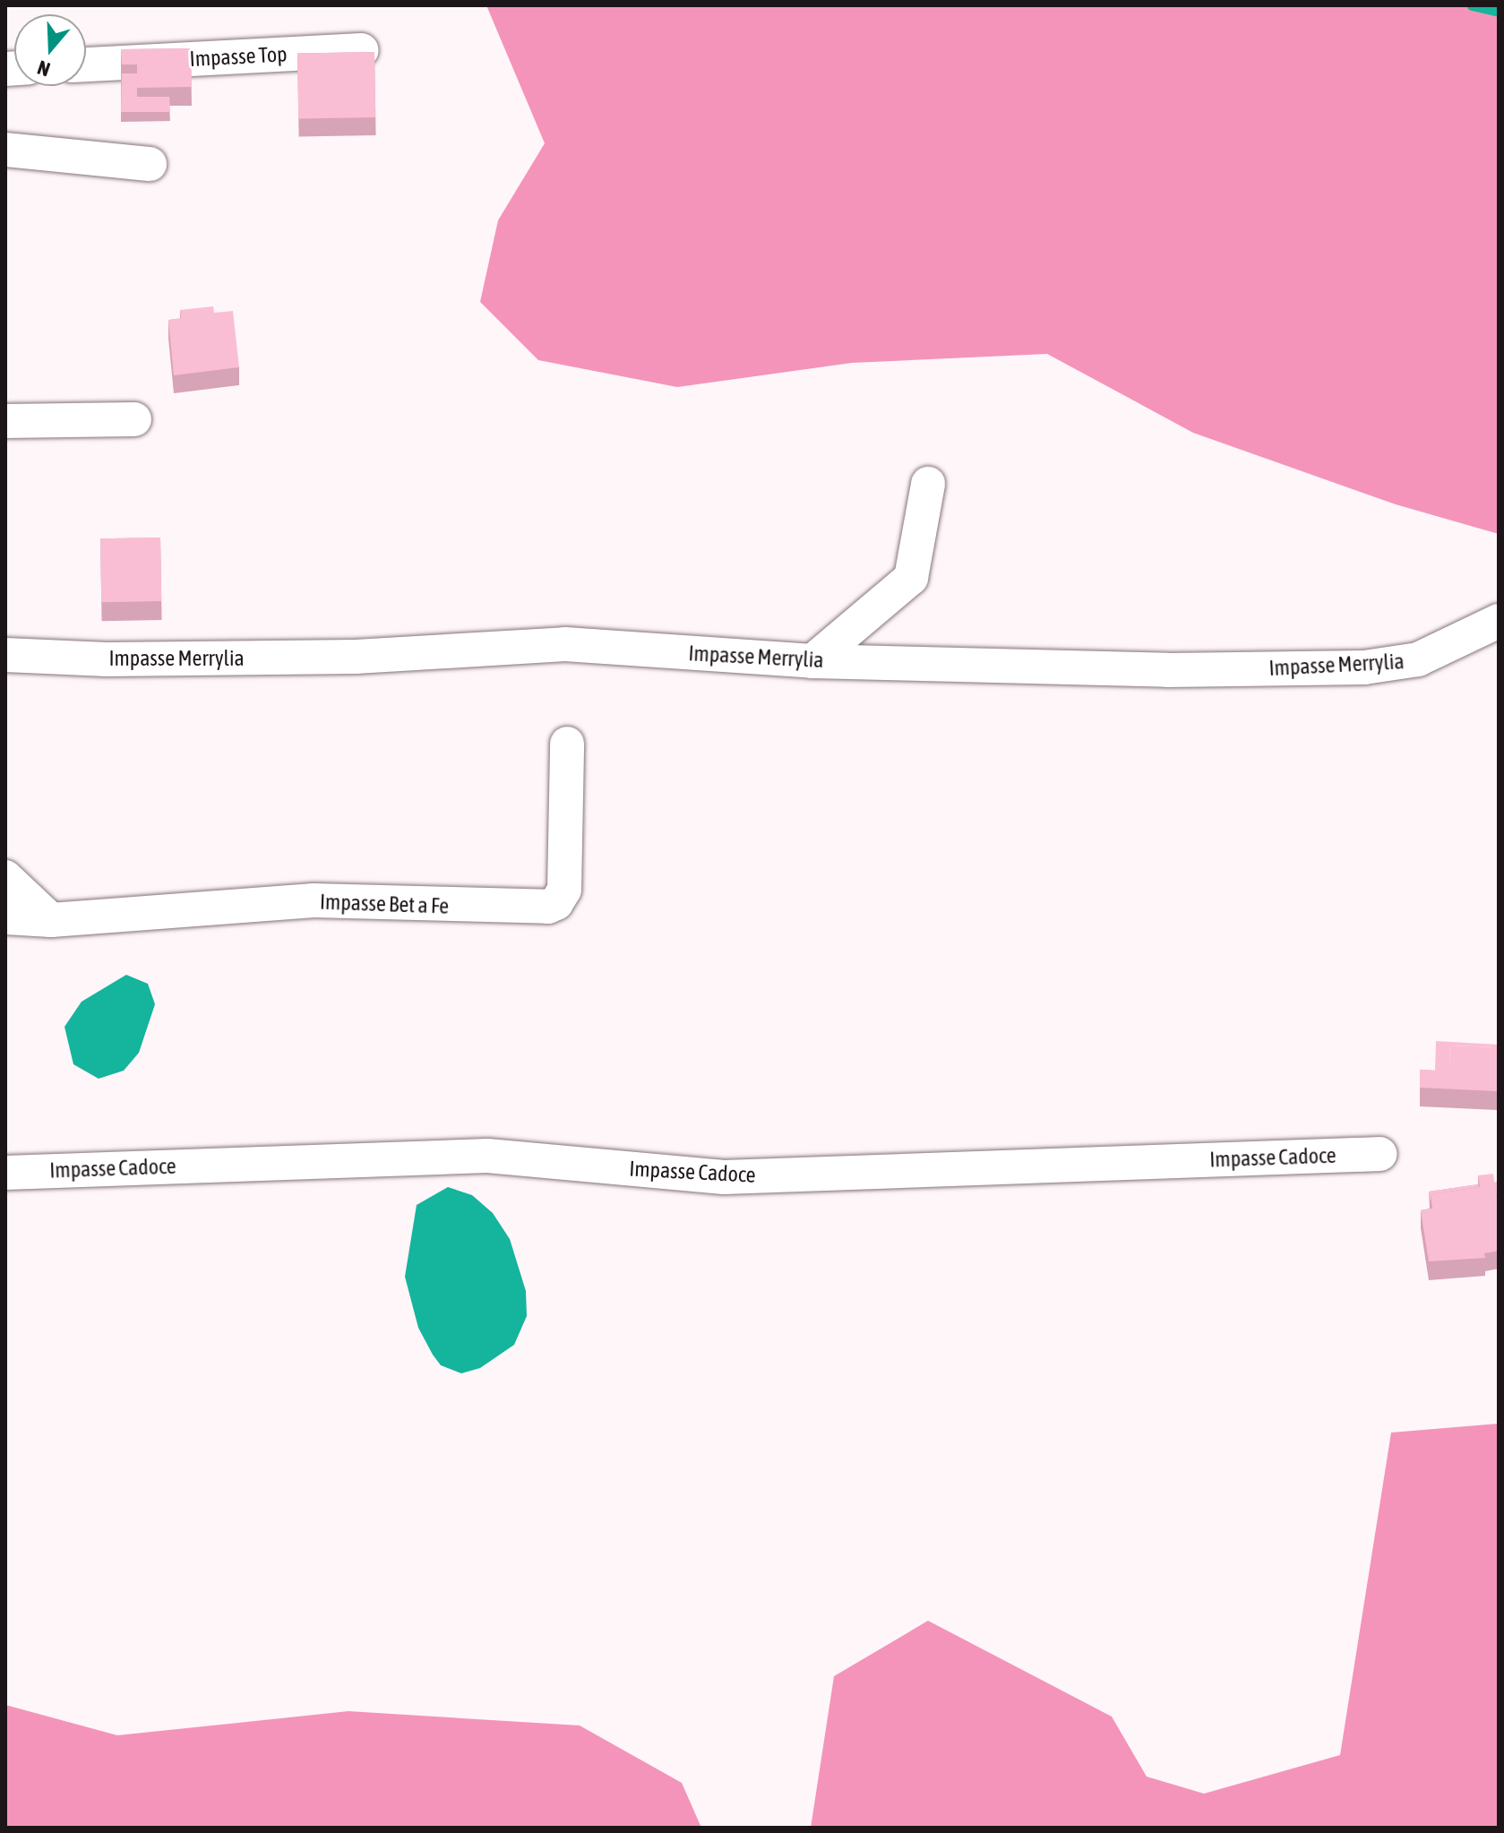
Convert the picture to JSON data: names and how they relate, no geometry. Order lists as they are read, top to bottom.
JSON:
{
  "streets": {
    "street": [
      "Impasse Top",
      "Impasse Merrylia",
      "Impasse Bet a Fe",
      "Impasse Cadoce"
    ]
  },
  "north": "bottom"
}
